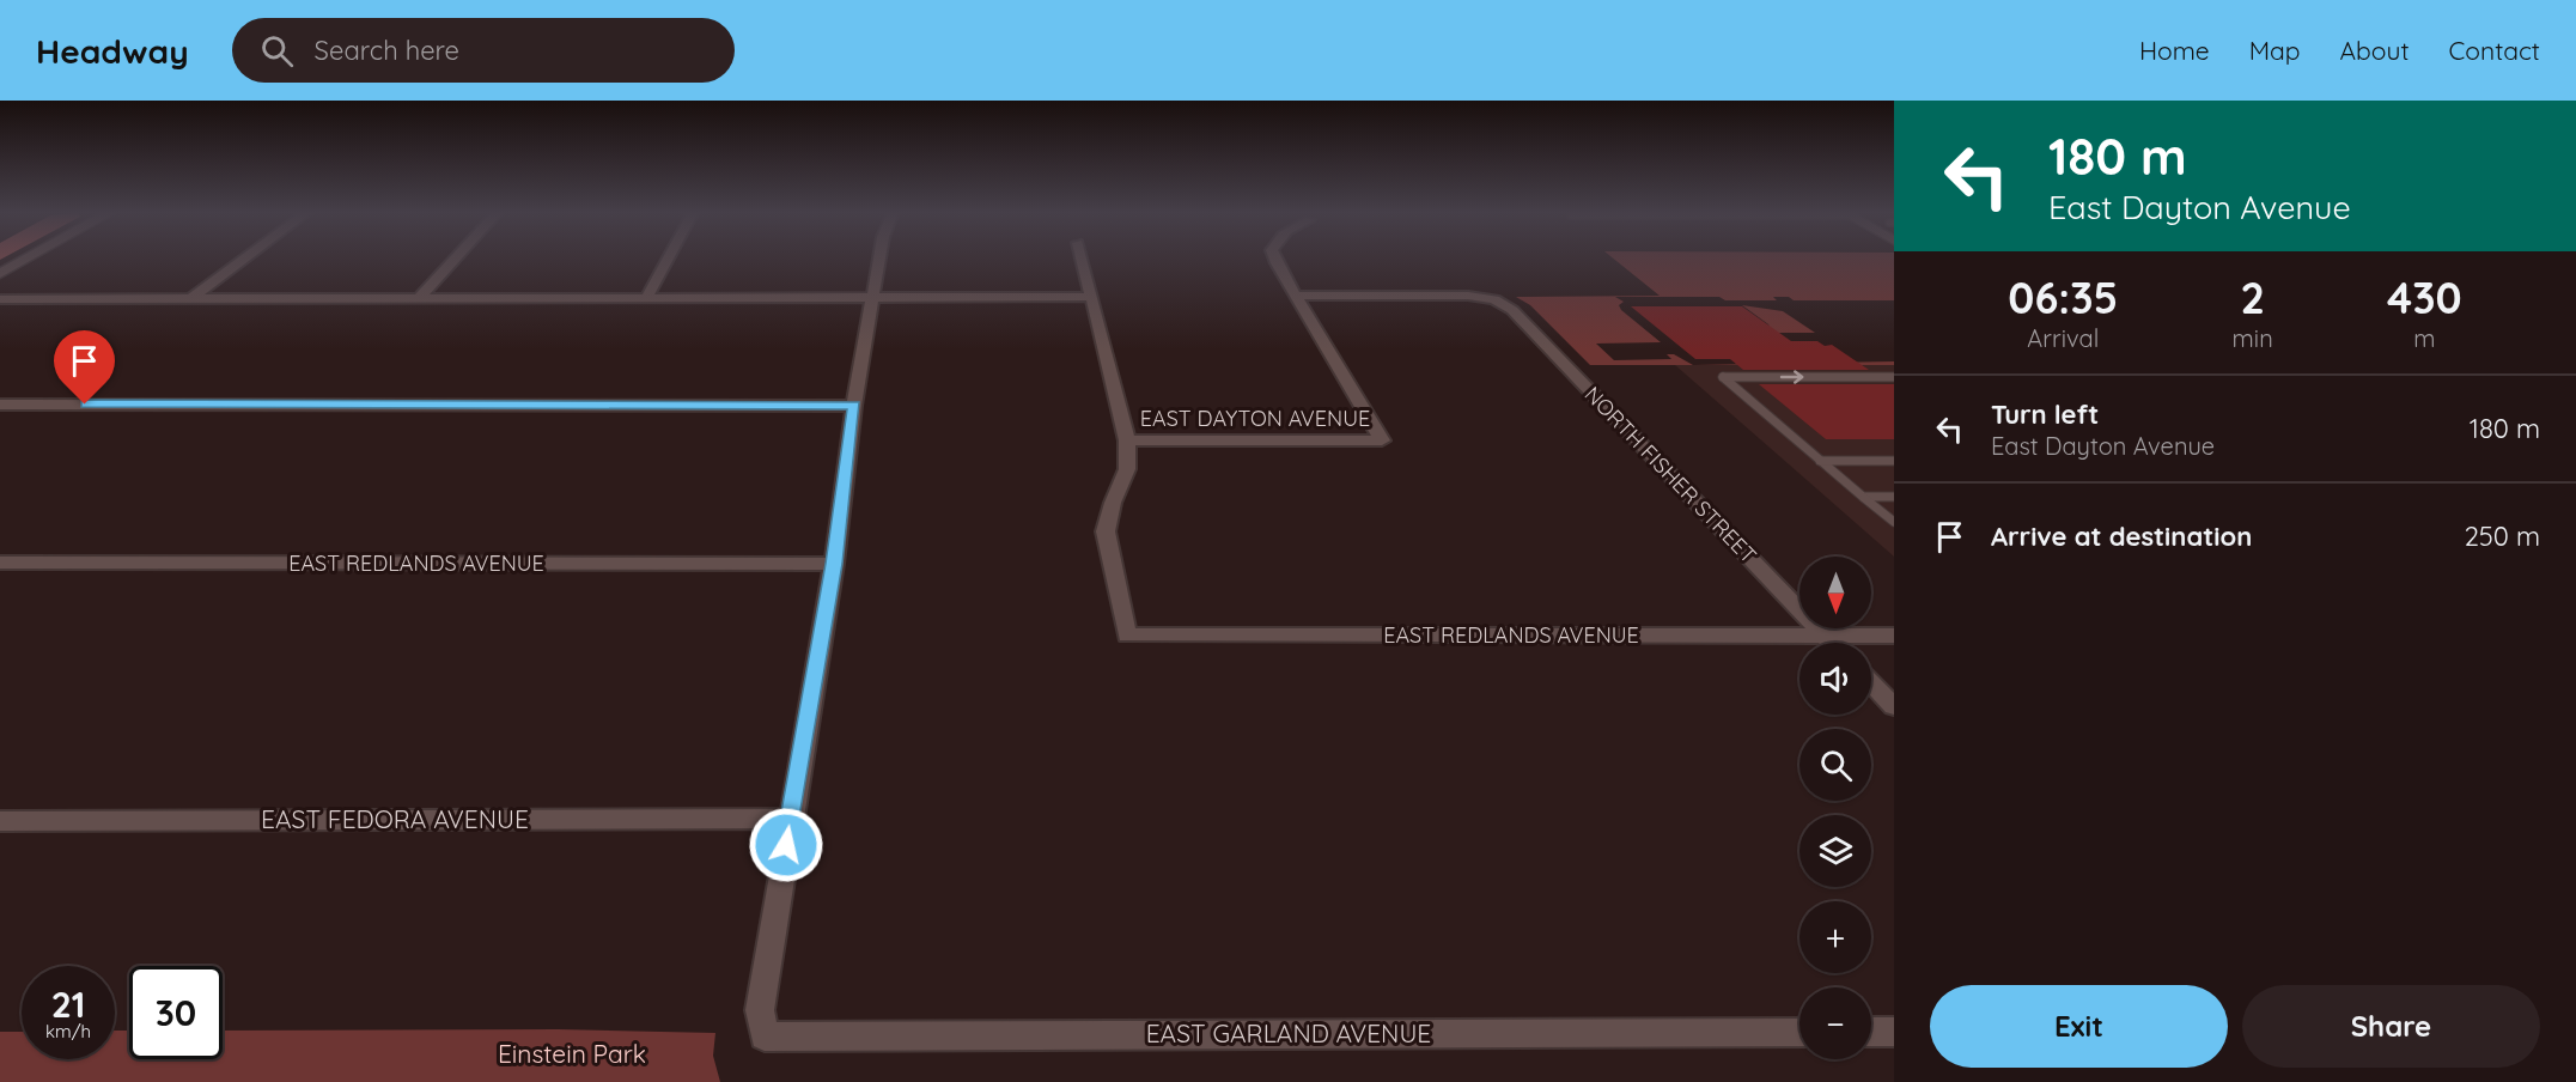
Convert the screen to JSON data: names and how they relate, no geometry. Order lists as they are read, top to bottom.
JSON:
{
  "streets": {
    "street": [
      "EAST DAYTON AVENUE",
      "NORTH FISHER STREET",
      "EAST REDLANDS AVENUE",
      "EAST FEDORA AVENUE",
      "EAST GARLAND AVENUE"
    ]
  },
  "crossings": [
    ["EAST DAYTON AVENUE", "NORTH FISHER STREET"],
    ["EAST DAYTON AVENUE", "EAST REDLANDS AVENUE"],
    ["NORTH FISHER STREET", "EAST REDLANDS AVENUE"],
    ["EAST FEDORA AVENUE", "EAST GARLAND AVENUE"]
  ],
  "parks": ["Einstein Park"],
  "north": "bottom",
  "page": {
    "header": "Headway",
    "search": "Search here",
    "nav": [
      "Home",
      "Map",
      "About",
      "Contact"
    ],
    "turn": ["180 m", "East Dayton Avenue"],
    "eta": [
      "06:35",
      "Arrival",
      "2",
      "min",
      "430",
      "m"
    ],
    "list": [
      {
        "name": "Turn left",
        "note": "East Dayton Avenue",
        "value": "180 m"
      },
      {
        "name": "Arrive at destination",
        "value": "250 m"
      }
    ],
    "map_buttons": ["+", "−"],
    "speed": "21 km/h",
    "limit": "30",
    "buttons": ["Exit", "Share"]
  }
}
